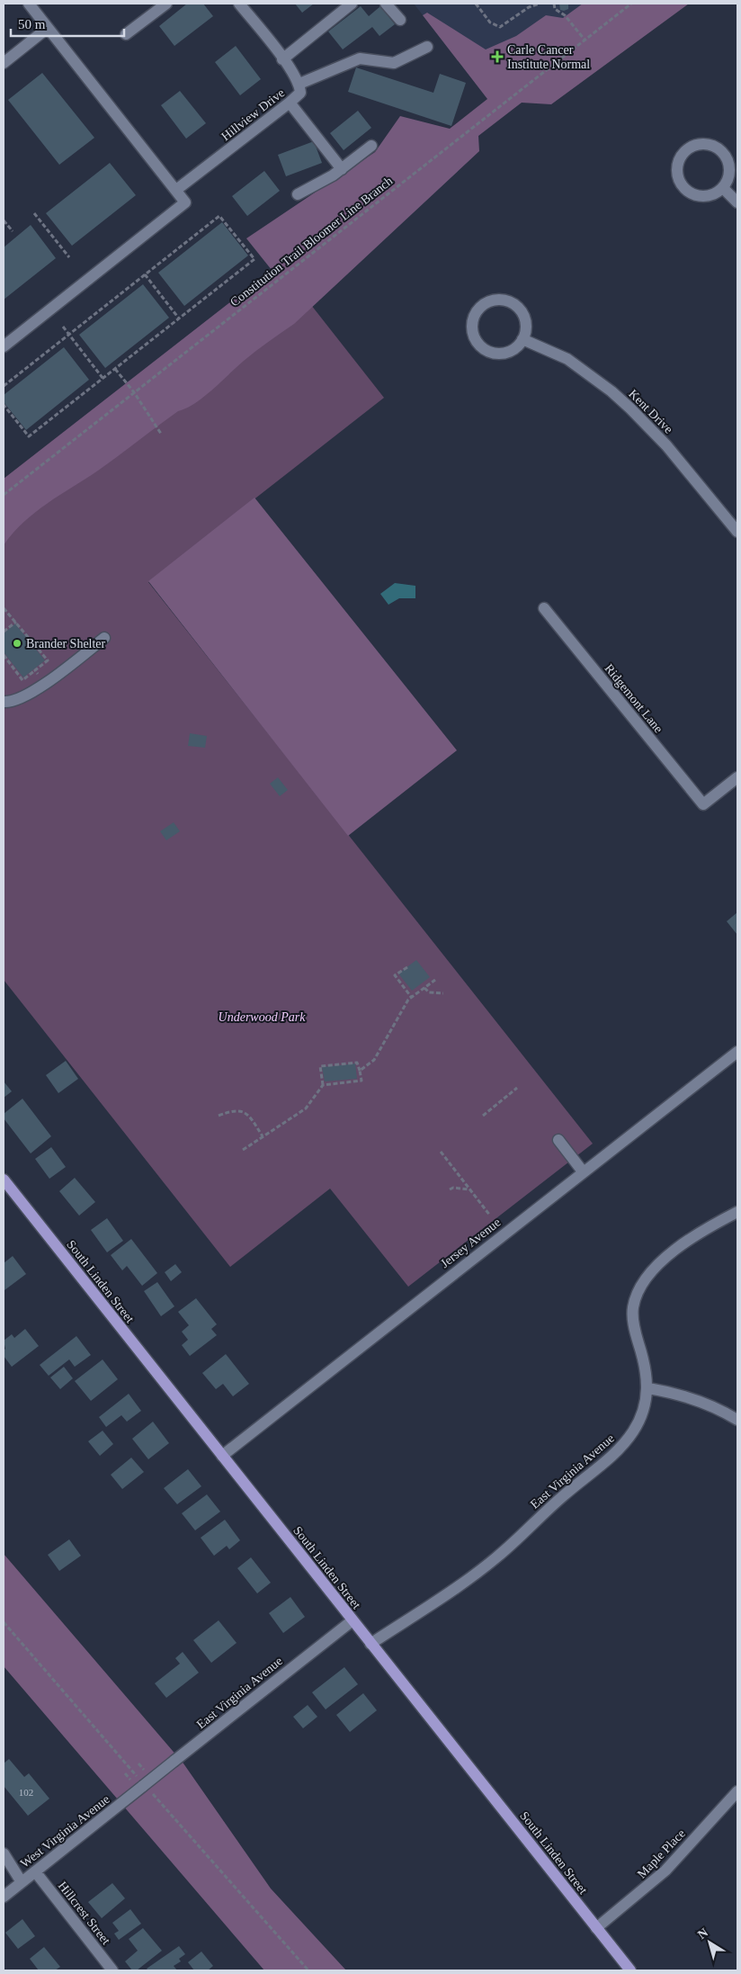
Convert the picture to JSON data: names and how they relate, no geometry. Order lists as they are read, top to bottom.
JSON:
{
  "streets": {
    "main road": ["South Linden Street"],
    "street": [
      "Hillview Drive",
      "Kent Drive",
      "Ridgemont Lane",
      "Jersey Avenue",
      "East Virginia Avenue",
      "West Virginia Avenue",
      "Maple Place",
      "Hillcrest Street"
    ],
    "path": ["Constitution Trail Bloomer Line Branch"]
  },
  "crossings": [
    ["Jersey Avenue", "South Linden Street"],
    ["South Linden Street", "East Virginia Avenue"],
    ["South Linden Street", "Maple Place"],
    ["East Virginia Avenue", "West Virginia Avenue"],
    ["West Virginia Avenue", "Hillcrest Street"]
  ],
  "parks": ["Underwood Park"],
  "places": {
    "health": ["Carle Cancer Institute Normal"],
    "other": ["Brander Shelter"]
  },
  "house_numbers": ["102"],
  "scale_bar": "50 m",
  "north": "top left"
}
